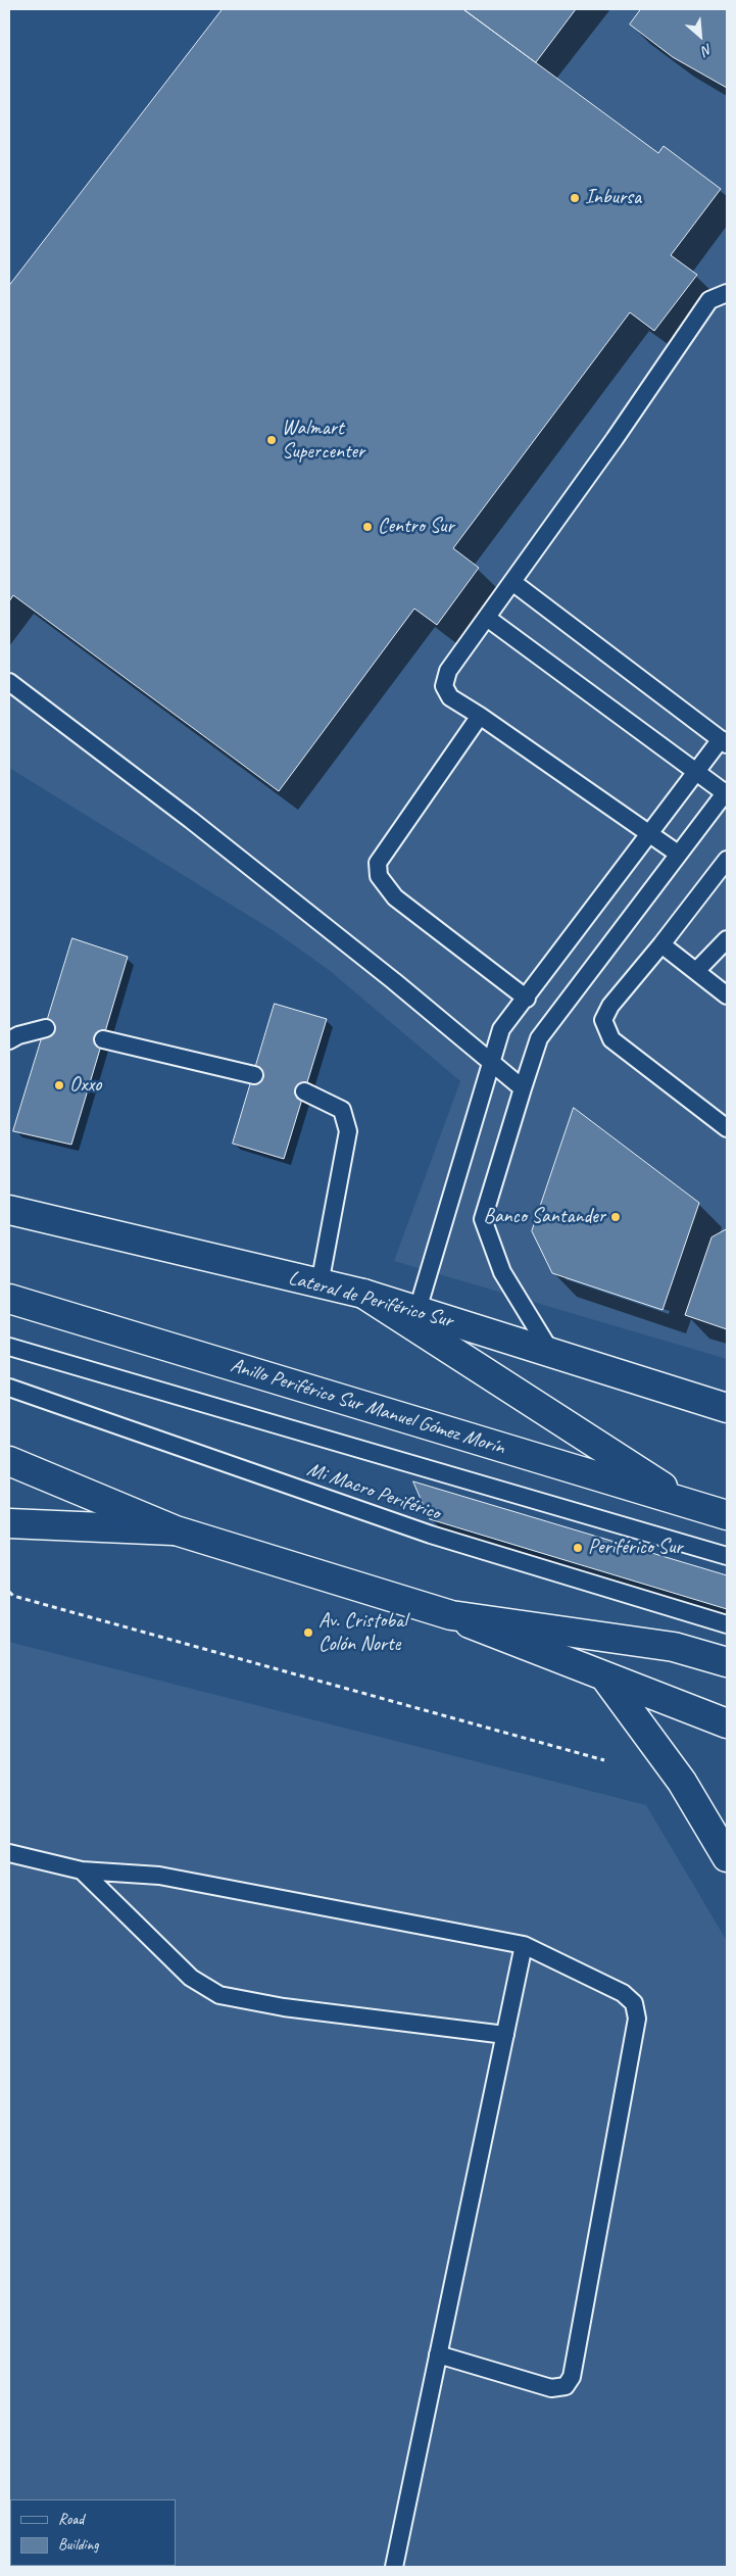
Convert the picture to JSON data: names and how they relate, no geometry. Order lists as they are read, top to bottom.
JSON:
{
  "streets": {
    "main road": ["Lateral de Periférico Sur", "Anillo Periférico Sur Manuel Gómez Morín"],
    "lane": ["Mi Macro Periférico"]
  },
  "places": [
    "Inbursa",
    "Walmart Supercenter",
    "Centro Sur",
    "Oxxo",
    "Banco Santander",
    "Periférico Sur",
    "Av. Cristobal Colón Norte"
  ],
  "legend": ["Road", "Building"],
  "north": "bottom right"
}
